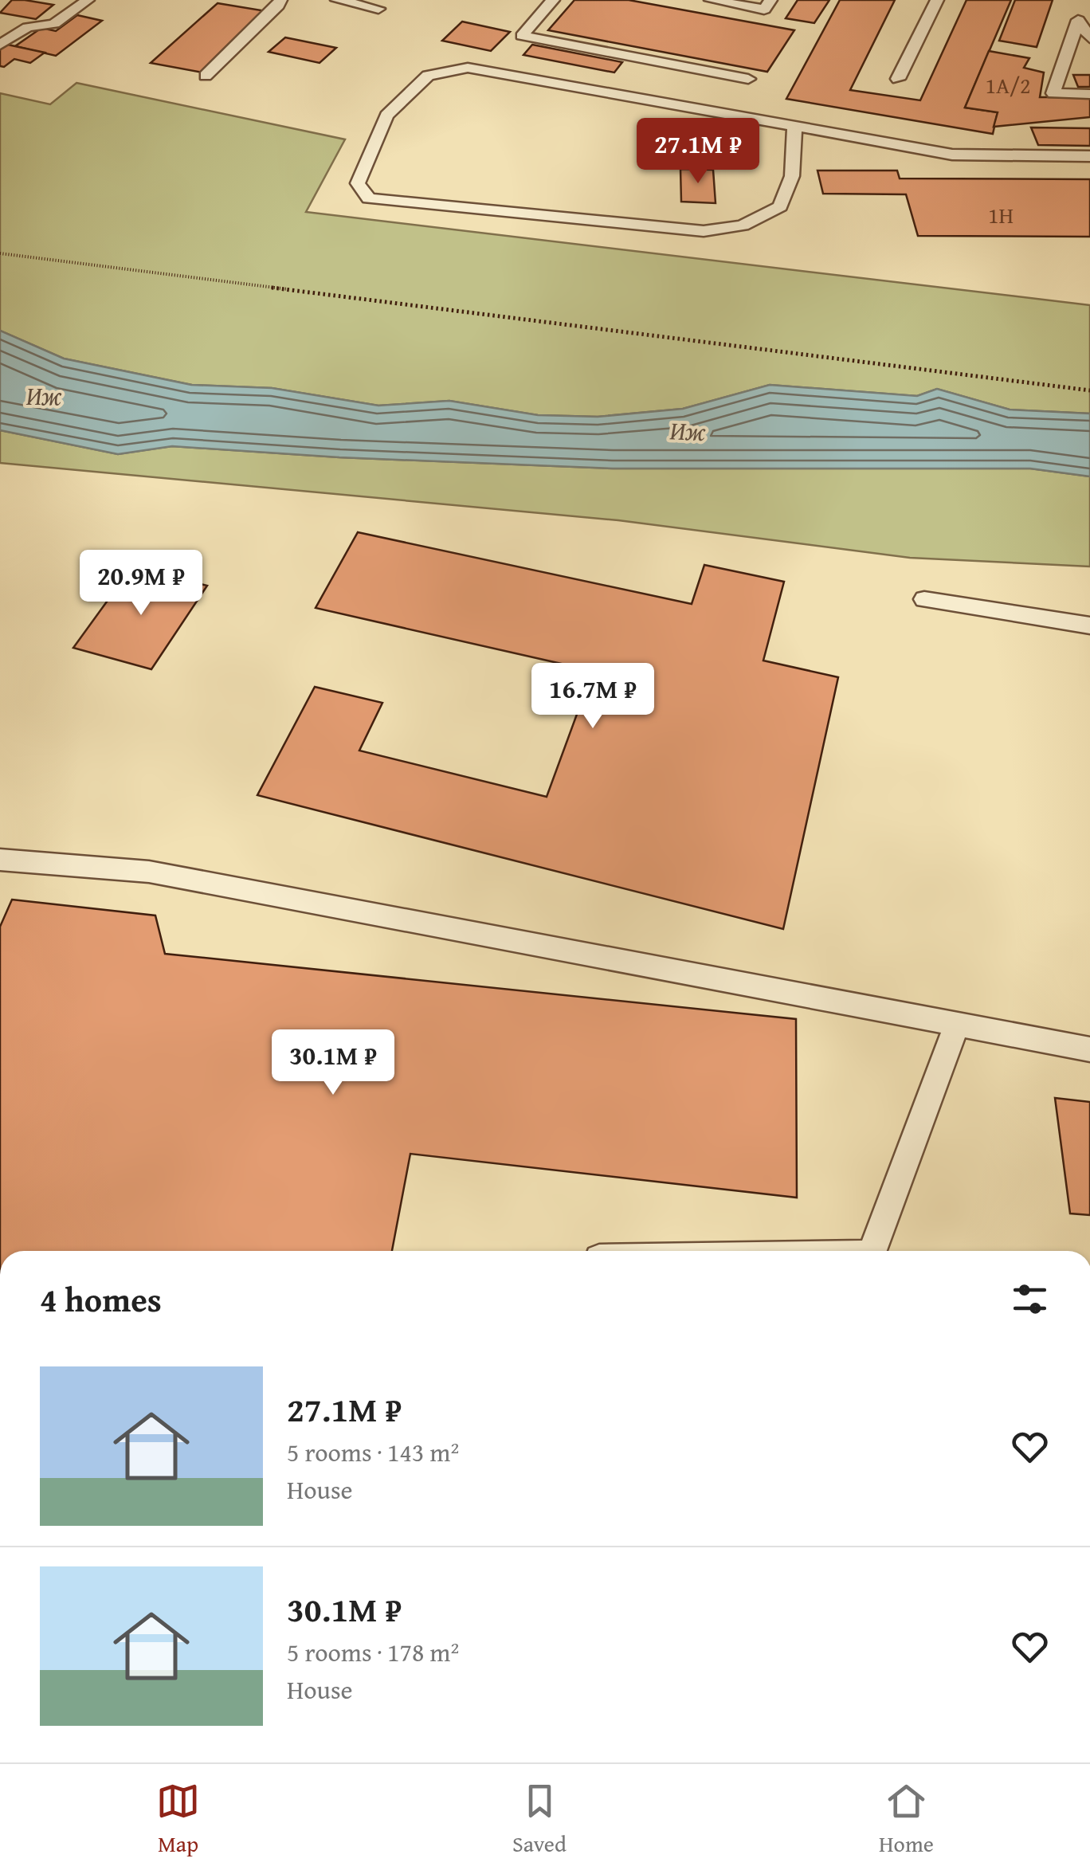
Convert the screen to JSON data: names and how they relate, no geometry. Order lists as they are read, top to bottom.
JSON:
{
  "water": ["Иж"],
  "house_numbers": ["1А/2", "1Н"],
  "page": {
    "price": [
      "27.1M ₽",
      "20.9M ₽",
      "16.7M ₽",
      "30.1M ₽"
    ],
    "heading": "4 homes",
    "list": [
      {
        "name": "27.1M ₽",
        "note": "5 rooms · 143 m² · House"
      },
      {
        "name": "30.1M ₽",
        "note": "5 rooms · 178 m² · House"
      }
    ],
    "tabs": ["Map", "Saved", "Home"]
  }
}
